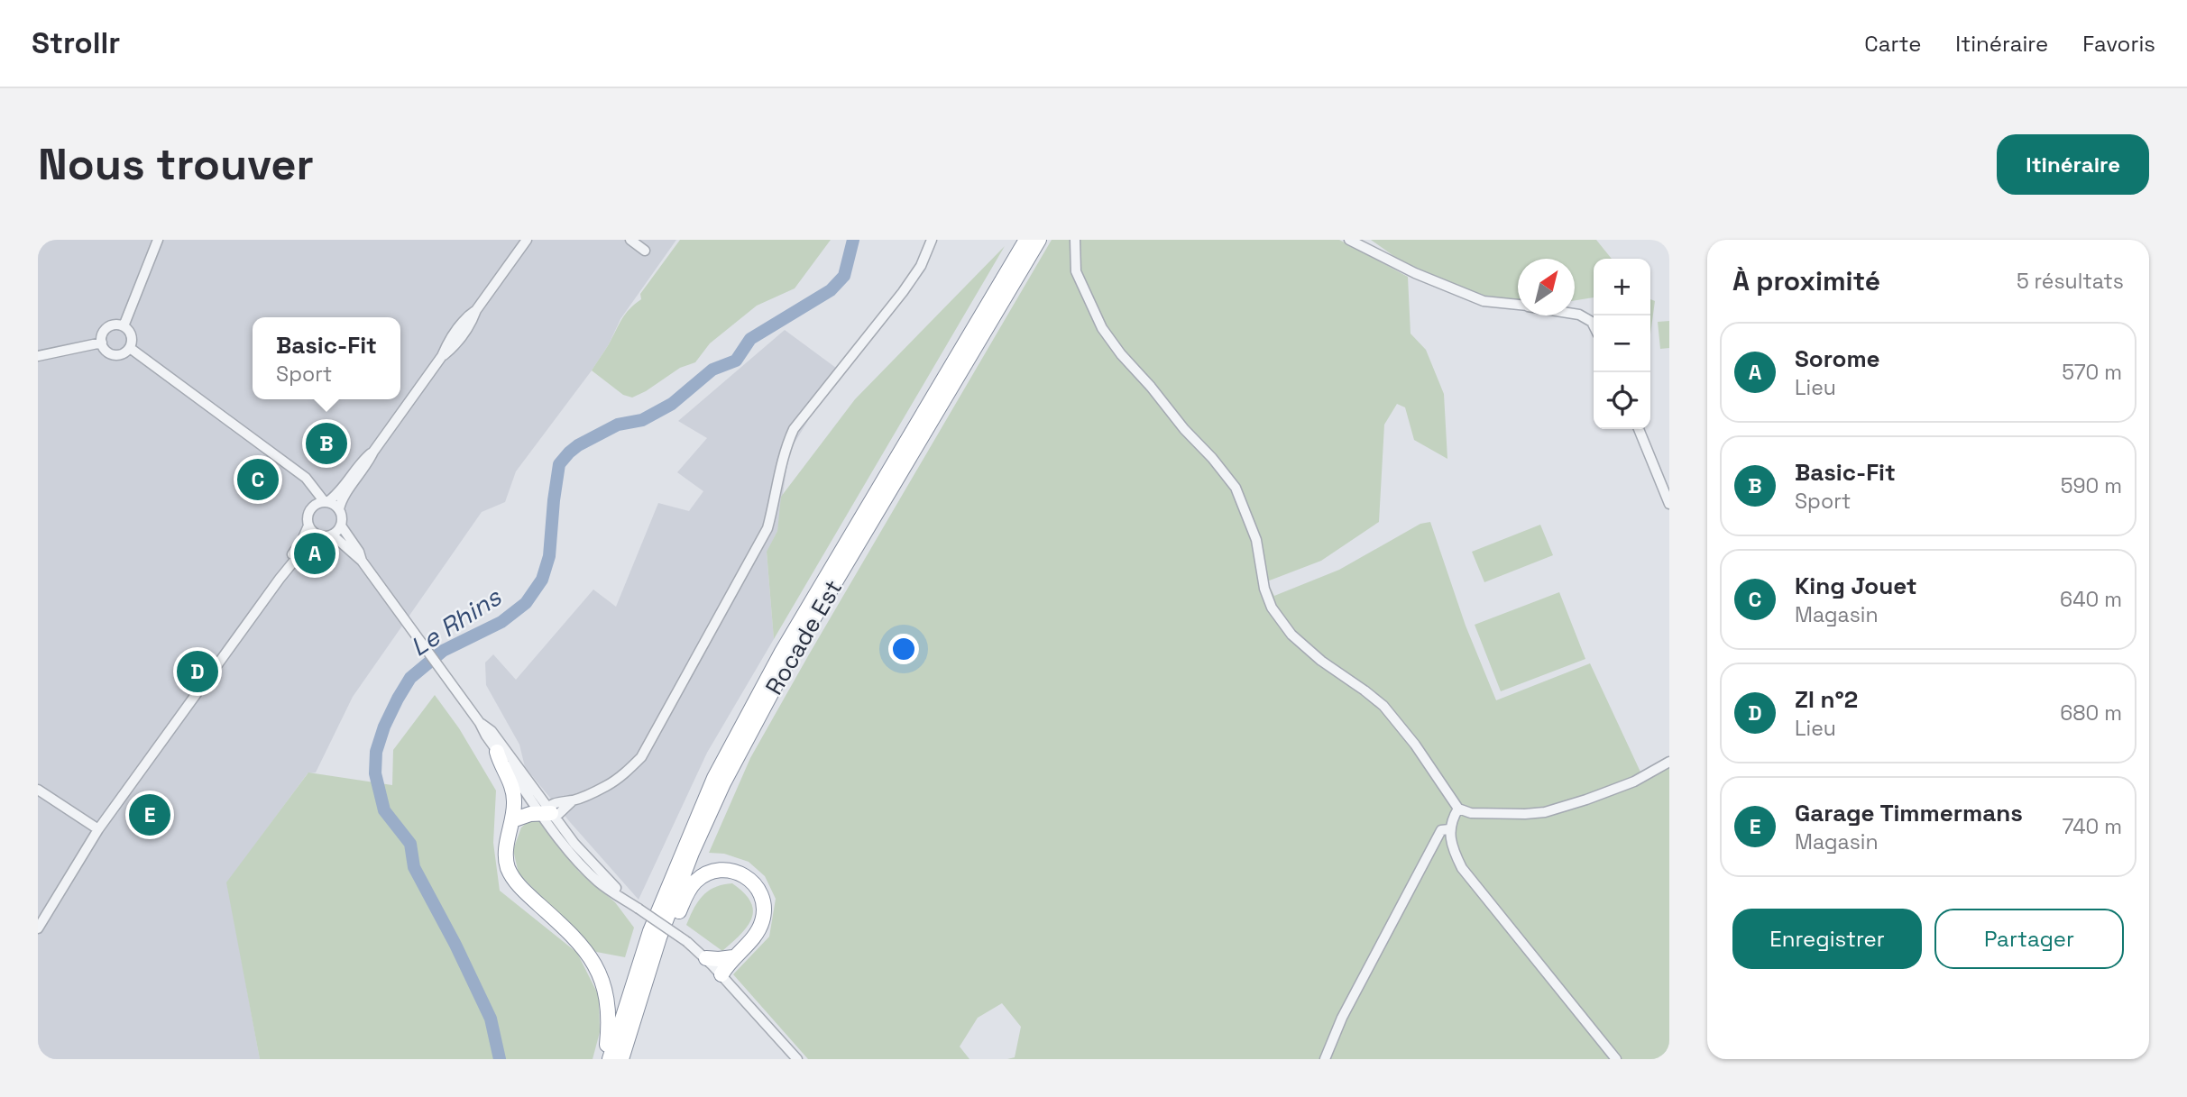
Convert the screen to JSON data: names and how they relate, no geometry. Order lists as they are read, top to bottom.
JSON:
{
  "streets": {
    "highway": ["Rocade Est"]
  },
  "water": ["Le Rhins"],
  "north": "top right",
  "page": {
    "header": "Strollr",
    "nav": ["Carte", "Itinéraire", "Favoris"],
    "buttons": [
      "Itinéraire",
      ["Enregistrer", "Partager"]
    ],
    "title": "Nous trouver",
    "heading": ["À proximité", "5 résultats"],
    "map_buttons": ["+", "−"],
    "popup": ["Basic-Fit", "Sport"],
    "list": [
      {
        "mark": "A",
        "name": "Sorome",
        "note": "Lieu",
        "value": "570 m"
      },
      {
        "mark": "B",
        "name": "Basic-Fit",
        "note": "Sport",
        "value": "590 m"
      },
      {
        "mark": "C",
        "name": "King Jouet",
        "note": "Magasin",
        "value": "640 m"
      },
      {
        "mark": "D",
        "name": "ZI n°2",
        "note": "Lieu",
        "value": "680 m"
      },
      {
        "mark": "E",
        "name": "Garage Timmermans",
        "note": "Magasin",
        "value": "740 m"
      }
    ],
    "pins": [
      "B",
      "C",
      "A",
      "D",
      "E"
    ]
  }
}
